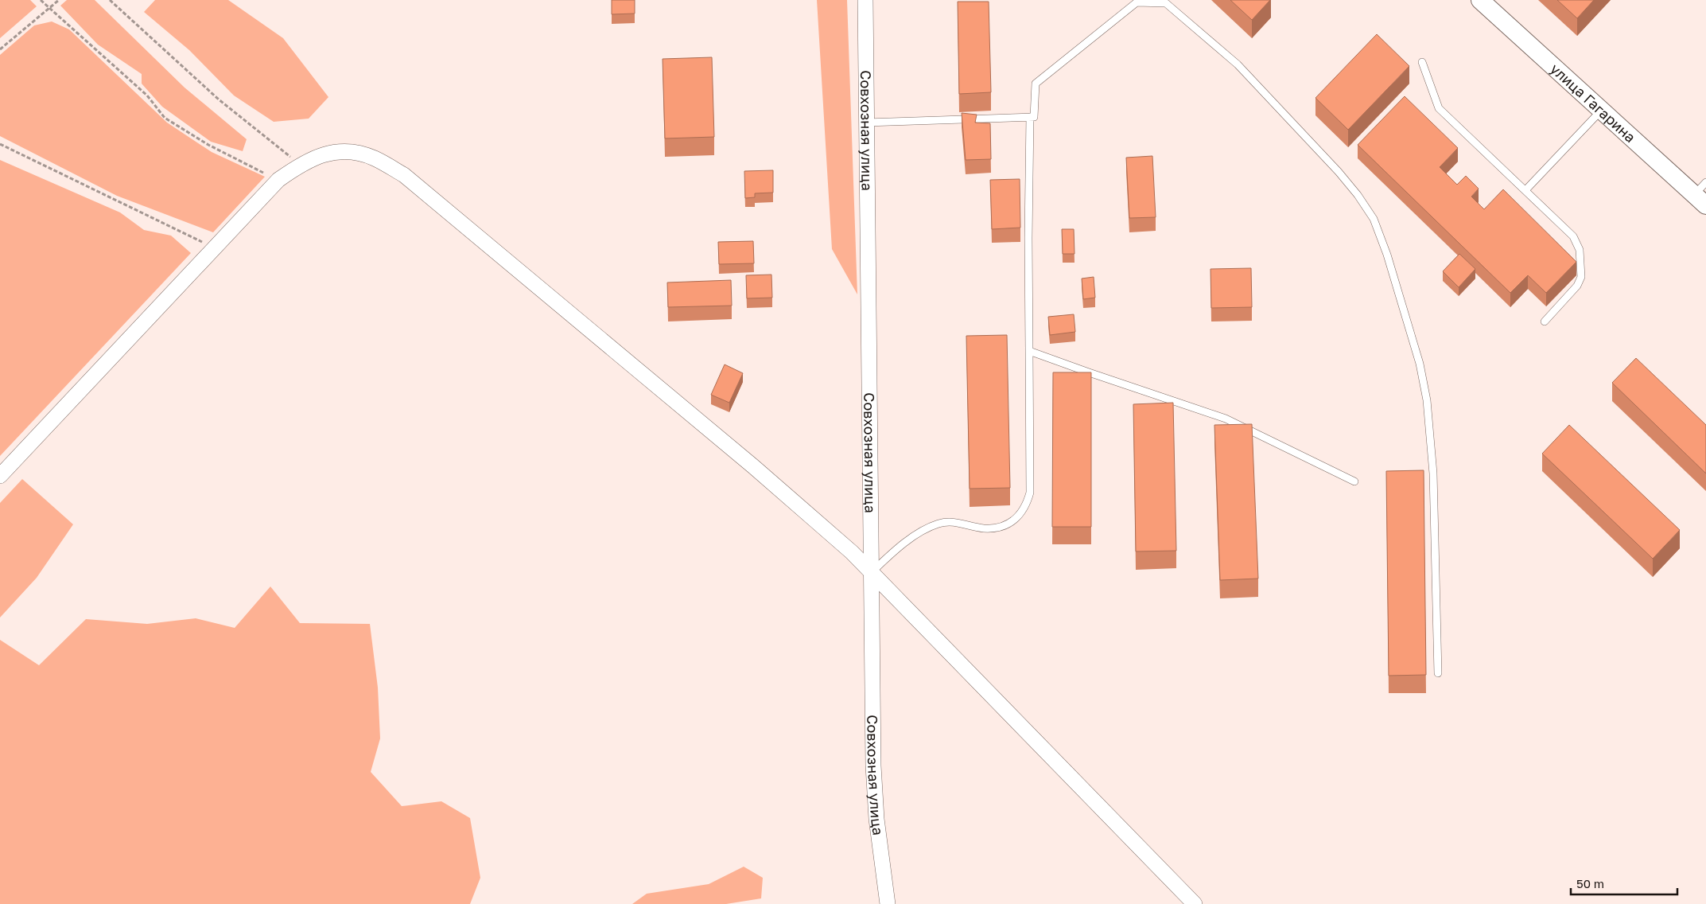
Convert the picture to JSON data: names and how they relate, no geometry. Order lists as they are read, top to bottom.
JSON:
{
  "streets": {
    "street": ["улица Гагарина", "Совхозная улица"]
  },
  "scale_bar": "50 m"
}
